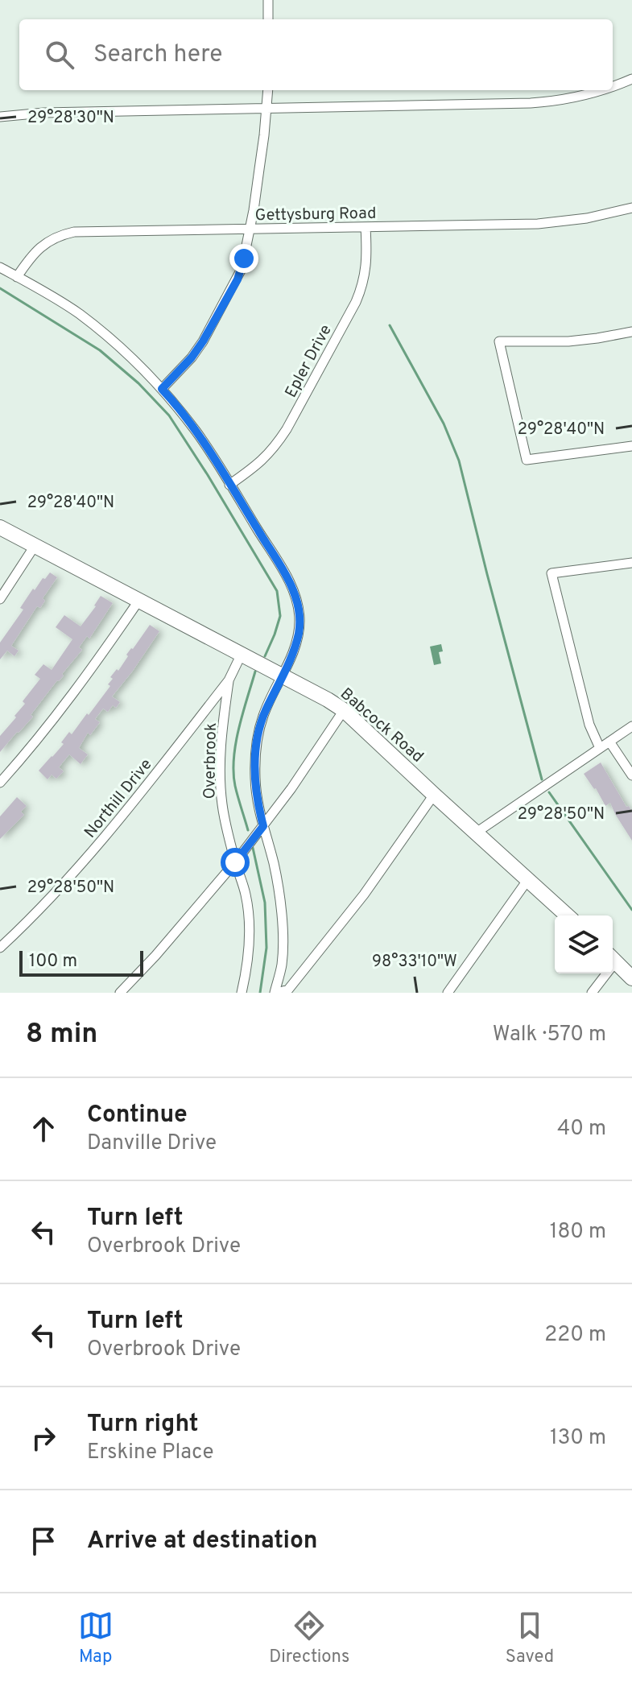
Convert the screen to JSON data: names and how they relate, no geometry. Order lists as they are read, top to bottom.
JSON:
{
  "streets": {
    "main road": ["Babcock Road"],
    "street": [
      "Gettysburg Road",
      "Epler Drive",
      "Overbrook",
      "Northill Drive"
    ]
  },
  "crossings": [
    ["Gettysburg Road", "Epler Drive"],
    ["Babcock Road", "Northill Drive"],
    ["Overbrook", "Northill Drive"]
  ],
  "scale_bar": "100 m",
  "page": {
    "search": "Search here",
    "scale": "100 m",
    "heading": ["8 min", "Walk · 570 m"],
    "list": [
      ["Continue", "Danville Drive", "40 m"],
      ["Turn left", "Overbrook Drive", "180 m"],
      ["Turn left", "Overbrook Drive", "220 m"],
      ["Turn right", "Erskine Place", "130 m"],
      "Arrive at destination"
    ],
    "nav": ["Map", "Directions", "Saved"]
  },
  "coordinates": [
    "29°28'30\"N",
    "29°28'40\"N",
    "29°28'50\"N",
    "98°33'10\"W"
  ]
}
